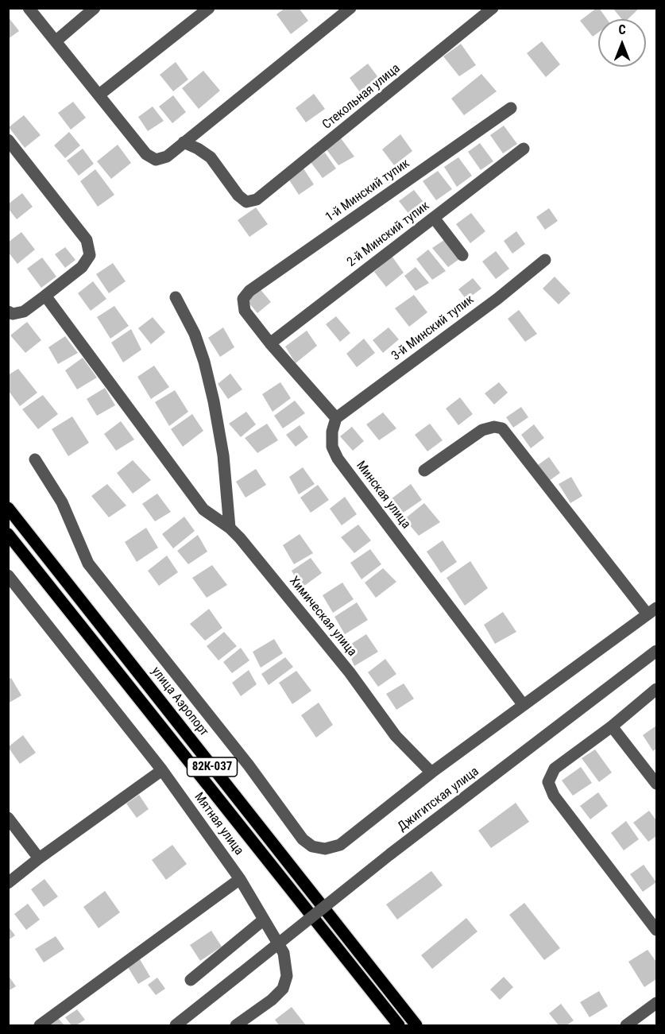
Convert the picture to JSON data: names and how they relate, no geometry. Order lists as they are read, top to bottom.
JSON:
{
  "streets": {
    "main road": ["улица Аэропорт", "82К-037"],
    "street": [
      "Стекольная улица",
      "1-й Минский тупик",
      "2-й Минский тупик",
      "3-й Минский тупик",
      "Минская улица",
      "Химическая улица",
      "Джигитская улица",
      "Мятная улица"
    ]
  },
  "crossings": [
    ["1-й Минский тупик", "2-й Минский тупик"],
    ["3-й Минский тупик", "Минская улица"]
  ],
  "north": "top"
}
